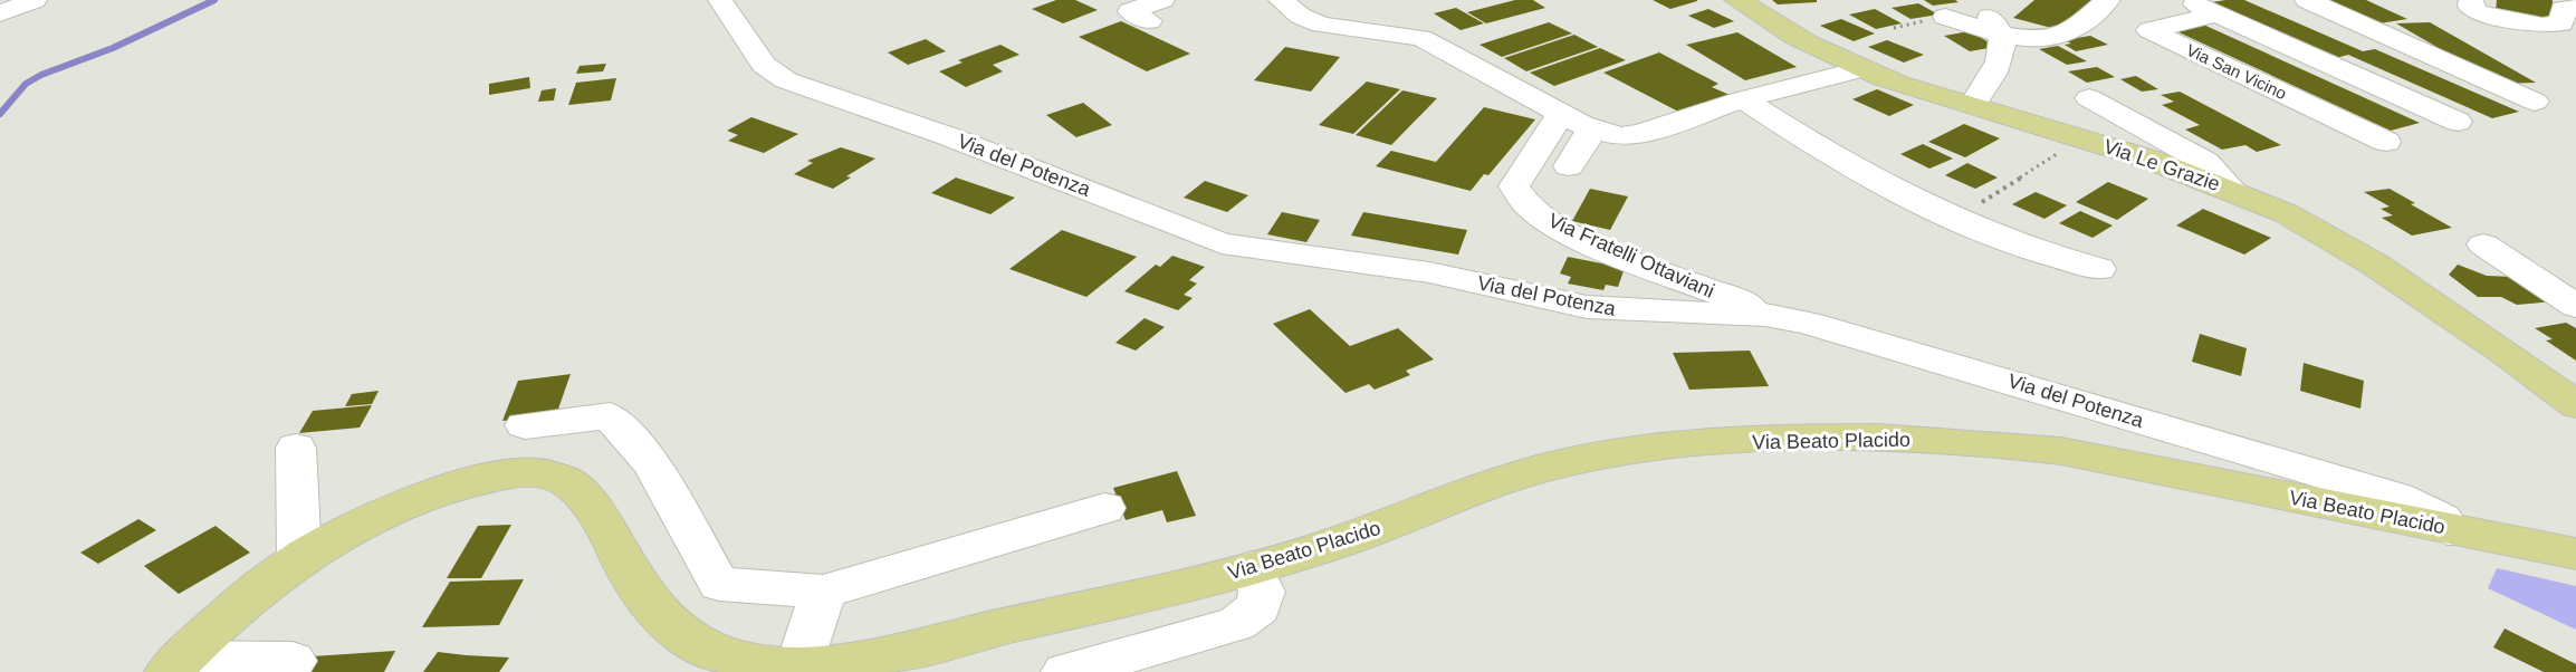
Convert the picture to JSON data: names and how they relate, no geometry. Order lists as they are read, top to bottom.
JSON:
{
  "streets": {
    "main road": ["Via Le Grazie", "Via Beato Placido"],
    "street": ["Via San Vicino", "Via del Potenza", "Via Fratelli Ottaviani"]
  },
  "crossings": [
    ["Via del Potenza", "Via Fratelli Ottaviani"],
    ["Via del Potenza", "Via Beato Placido"]
  ]
}
